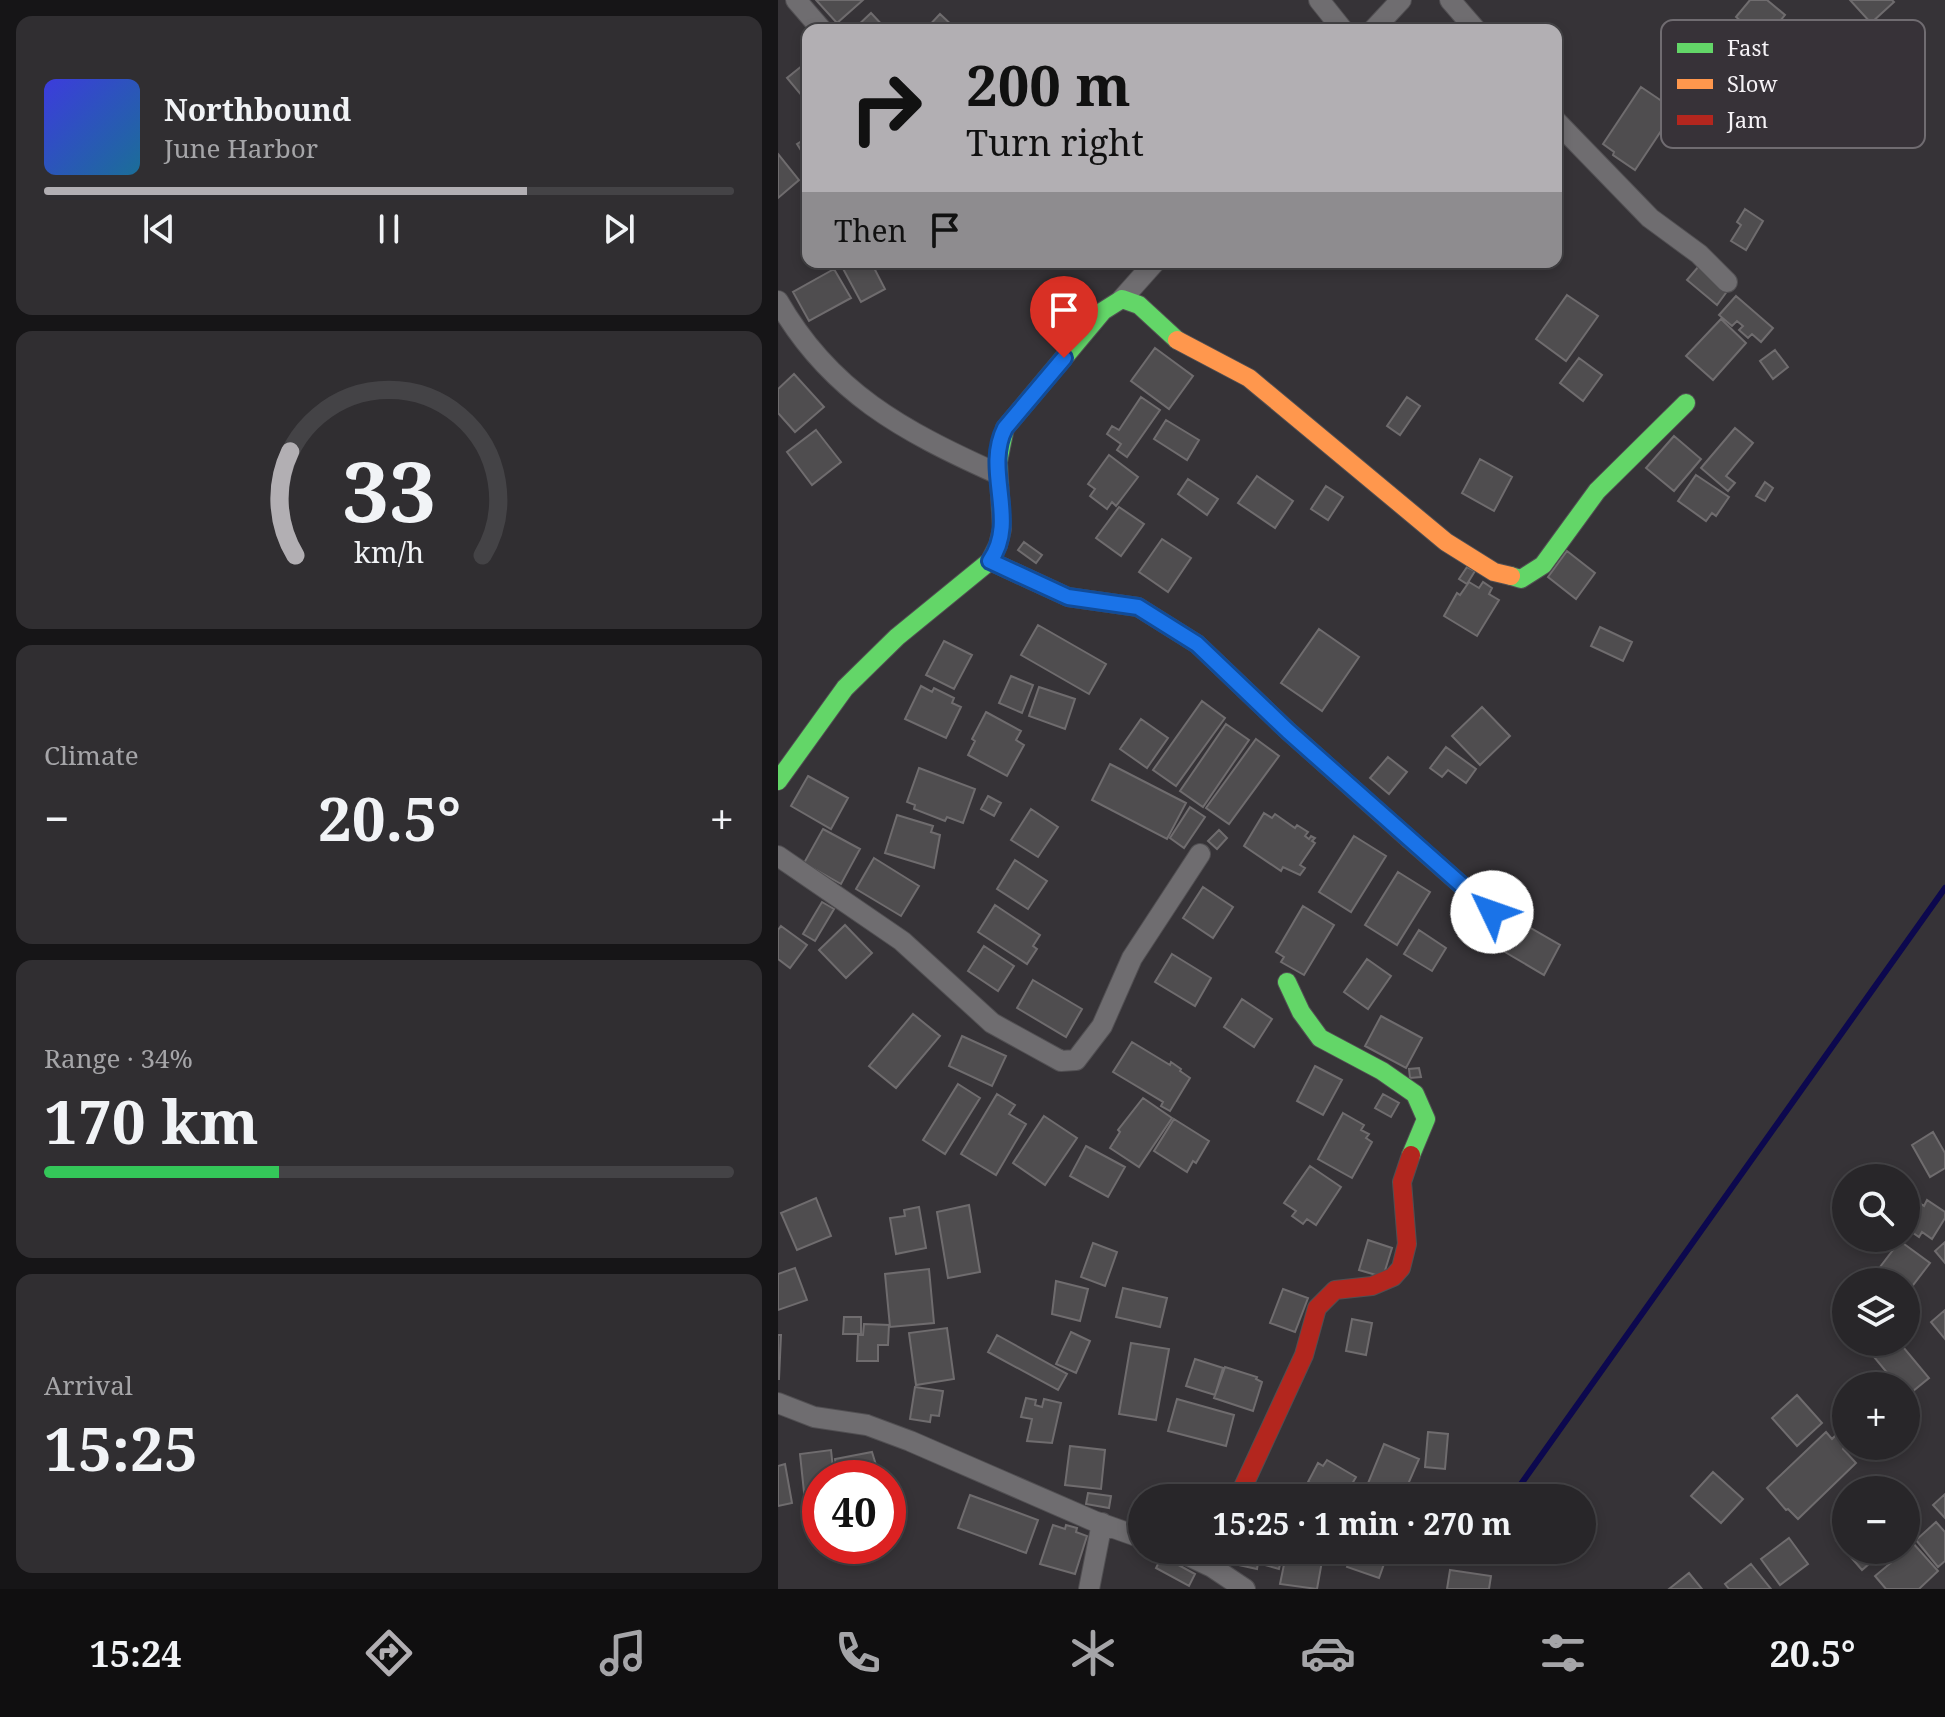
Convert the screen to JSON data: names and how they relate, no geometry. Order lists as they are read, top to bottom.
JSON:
{
  "legend": ["Fast", "Slow", "Jam"],
  "page": {
    "turn": ["200 m", "Turn right"],
    "song": ["Northbound", "June Harbor"],
    "then": "Then",
    "tile": [
      "Climate",
      ["Range · 34%", "170 km"],
      ["Arrival", "15:25"]
    ],
    "heat": ["−", "20.5°", "+"],
    "map_buttons": ["+", "−"],
    "limit": "40",
    "trip": "15:25 · 1 min · 270 m",
    "tabs": ["15:24", "20.5°"],
    "gauge": ["33", "km/h"]
  }
}
